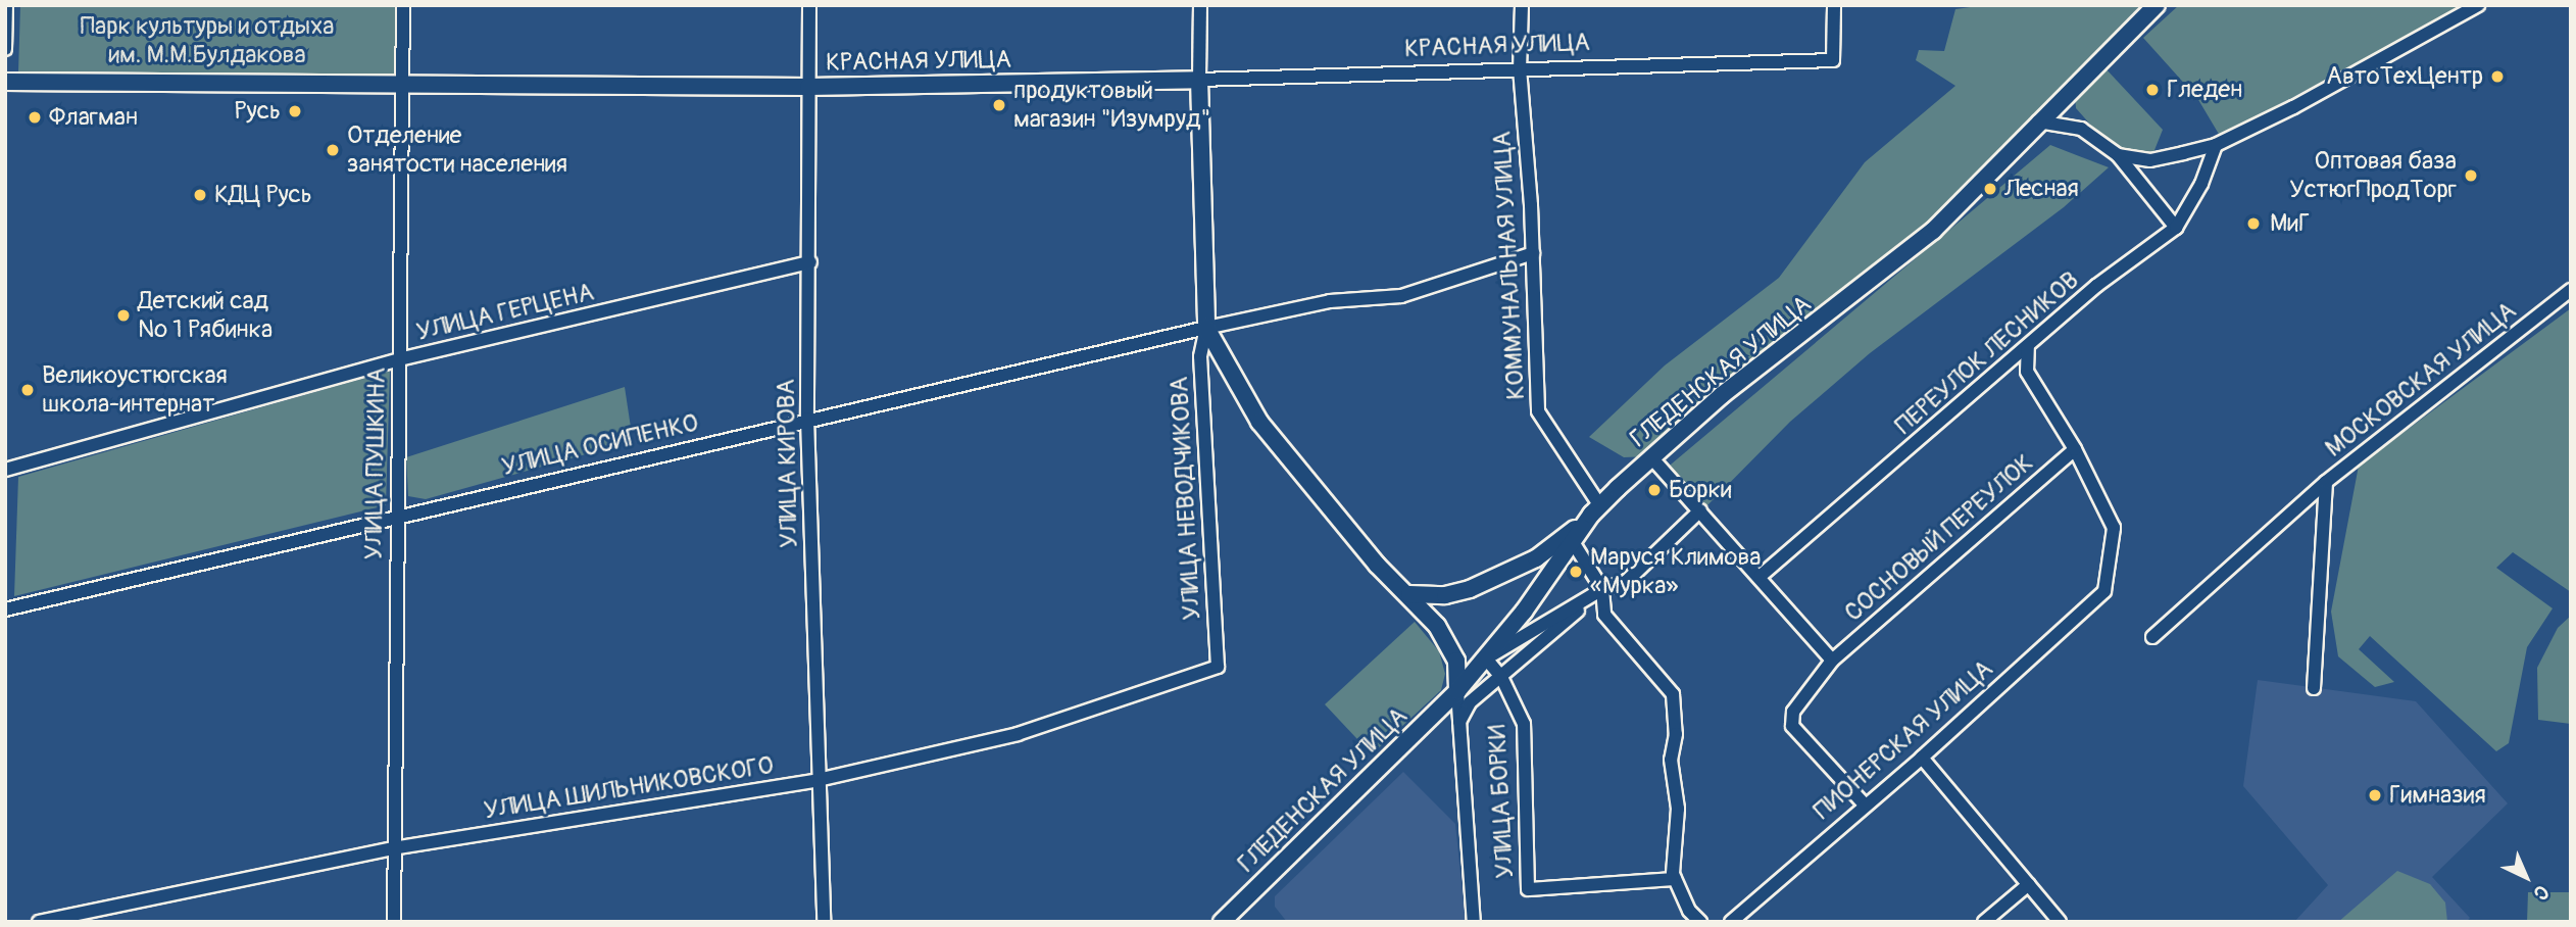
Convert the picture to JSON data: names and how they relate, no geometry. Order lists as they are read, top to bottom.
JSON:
{
  "streets": {
    "main road": ["КРАСНАЯ УЛИЦА", "ГЛЕДЕНСКАЯ УЛИЦА", "УЛИЦА НЕВОДЧИКОВА"],
    "street": [
      "КОММУНАЛЬНАЯ УЛИЦА",
      "УЛИЦА ГЕРЦЕНА",
      "ПЕРЕУЛОК ЛЕСНИКОВ",
      "МОСКОВСКАЯ УЛИЦА",
      "УЛИЦА ОСИПЕНКО",
      "УЛИЦА ПУШКИНА",
      "УЛИЦА КИРОВА",
      "СОСНОВЫЙ ПЕРЕУЛОК",
      "ПИОНЕРСКАЯ УЛИЦА",
      "УЛИЦА ШИЛЬНИКОВСКОГО",
      "УЛИЦА БОРКИ"
    ]
  },
  "crossings": [
    ["КРАСНАЯ УЛИЦА", "КОММУНАЛЬНАЯ УЛИЦА"],
    ["КРАСНАЯ УЛИЦА", "УЛИЦА ПУШКИНА"],
    ["КРАСНАЯ УЛИЦА", "УЛИЦА КИРОВА"],
    ["КРАСНАЯ УЛИЦА", "УЛИЦА НЕВОДЧИКОВА"],
    ["КОММУНАЛЬНАЯ УЛИЦА", "ГЛЕДЕНСКАЯ УЛИЦА"],
    ["КОММУНАЛЬНАЯ УЛИЦА", "УЛИЦА ОСИПЕНКО"],
    ["УЛИЦА ГЕРЦЕНА", "УЛИЦА ПУШКИНА"],
    ["УЛИЦА ГЕРЦЕНА", "УЛИЦА КИРОВА"],
    ["ГЛЕДЕНСКАЯ УЛИЦА", "УЛИЦА НЕВОДЧИКОВА"],
    ["ГЛЕДЕНСКАЯ УЛИЦА", "УЛИЦА БОРКИ"],
    ["УЛИЦА ОСИПЕНКО", "УЛИЦА ПУШКИНА"],
    ["УЛИЦА ОСИПЕНКО", "УЛИЦА КИРОВА"],
    ["УЛИЦА ОСИПЕНКО", "УЛИЦА НЕВОДЧИКОВА"],
    ["УЛИЦА ПУШКИНА", "УЛИЦА ШИЛЬНИКОВСКОГО"],
    ["УЛИЦА КИРОВА", "УЛИЦА ШИЛЬНИКОВСКОГО"],
    ["УЛИЦА НЕВОДЧИКОВА", "УЛИЦА ШИЛЬНИКОВСКОГО"],
    ["СОСНОВЫЙ ПЕРЕУЛОК", "ПИОНЕРСКАЯ УЛИЦА"]
  ],
  "parks": ["Парк культуры и отдыха им. М.М.Булдакова"],
  "places": [
    "АвтоТехЦентр",
    "Гледен",
    "продуктовый магазин \"Изумруд\"",
    "Русь",
    "Флагман",
    "Отделение занятости населения",
    "Оптовая база УстюгПродТорг",
    "Лесная",
    "КДЦ Русь",
    "МиГ",
    "Детский сад № 1 Рябинка",
    "Великоустюгская школа-интернат",
    "Борки",
    "Маруся Климова «Мурка»",
    "Гимназия"
  ],
  "north": "bottom right"
}
